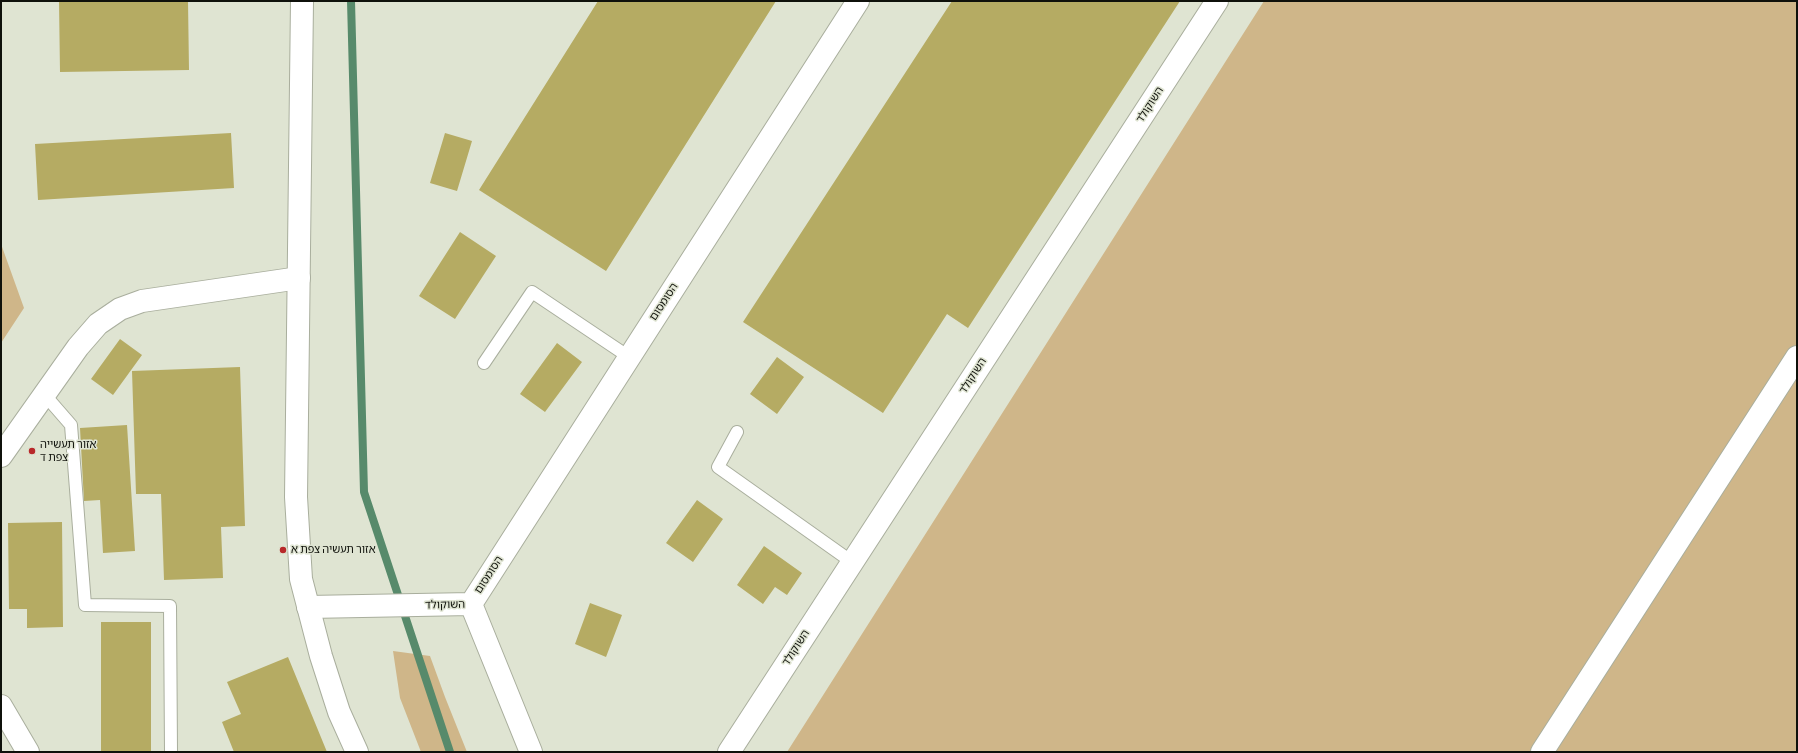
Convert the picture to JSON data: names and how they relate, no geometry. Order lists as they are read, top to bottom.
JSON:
{
  "streets": {
    "street": ["השוקולד", "הסומסום"]
  },
  "crossings": [
    ["השוקולד", "הסומסום"]
  ],
  "places": ["אזור תעשייה צפת ד", "אזור תעשיה צפת א"]
}
